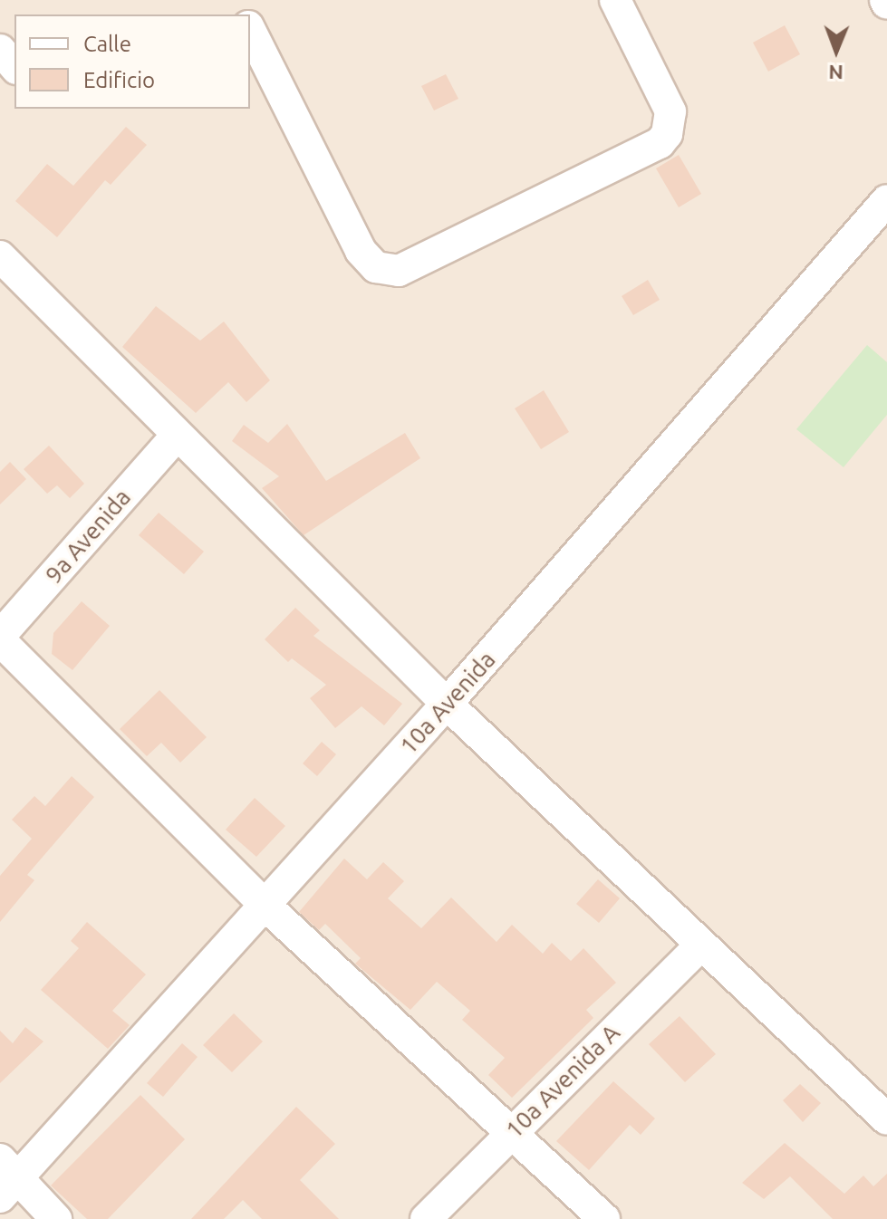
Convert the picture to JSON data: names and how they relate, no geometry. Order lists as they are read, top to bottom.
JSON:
{
  "streets": {
    "street": ["9a Avenida", "10a Avenida", "10a Avenida A"]
  },
  "legend": ["Calle", "Edificio"],
  "north": "bottom"
}
